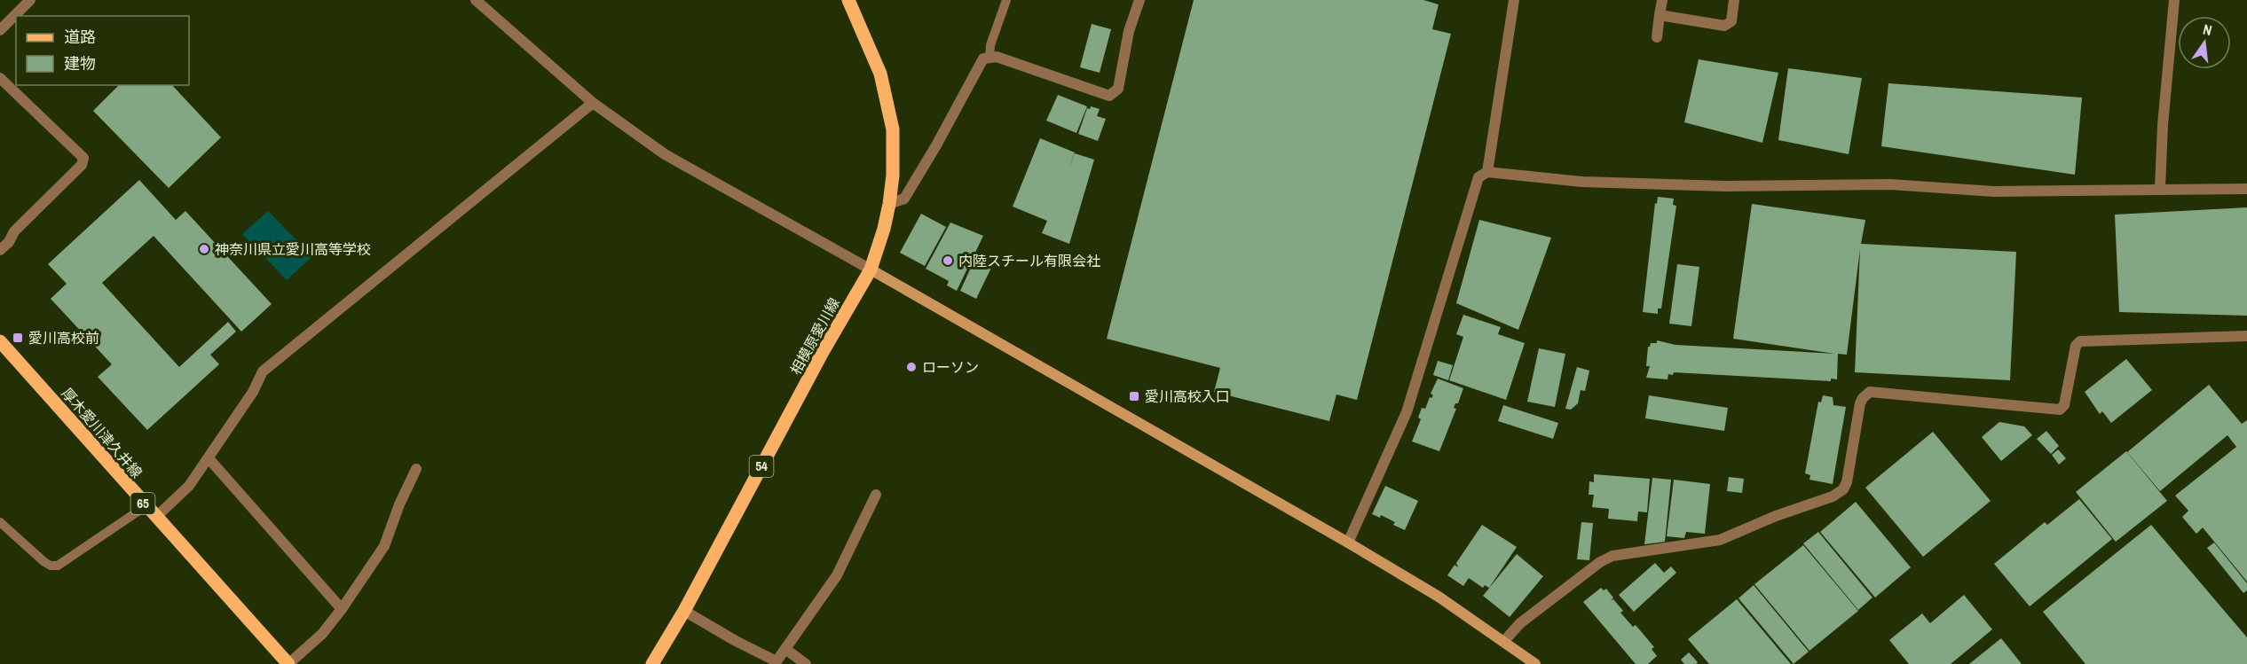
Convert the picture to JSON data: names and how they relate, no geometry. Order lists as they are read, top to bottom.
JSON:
{
  "streets": {
    "main road": [
      "相模原愛川線",
      "厚木愛川津久井線",
      "54",
      "65"
    ]
  },
  "places": {
    "other": ["神奈川県立愛川高等学校", "内陸スチール有限会社", "ローソン"],
    "transit": ["愛川高校前", "愛川高校入口"]
  },
  "legend": ["道路", "建物"],
  "north": "top"
}
